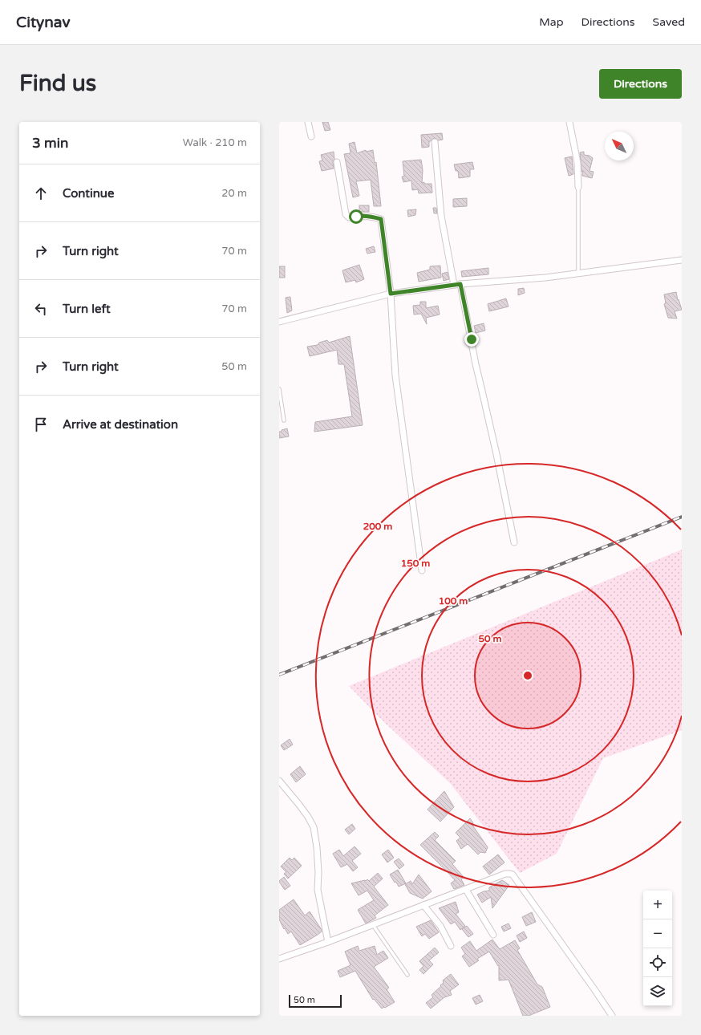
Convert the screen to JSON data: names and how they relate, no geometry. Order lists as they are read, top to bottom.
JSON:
{
  "scale_bar": "50 m",
  "north": "top left",
  "page": {
    "header": "Citynav",
    "nav": ["Map", "Directions", "Saved"],
    "buttons": "Directions",
    "title": "Find us",
    "heading": ["3 min", "Walk · 210 m"],
    "list": [
      ["Continue", "20 m"],
      ["Turn right", "70 m"],
      ["Turn left", "70 m"],
      ["Turn right", "50 m"],
      "Arrive at destination"
    ],
    "map_buttons": ["+", "−"],
    "scale": "50 m"
  },
  "rings": [
    "200 m",
    "150 m",
    "100 m",
    "50 m"
  ]
}
